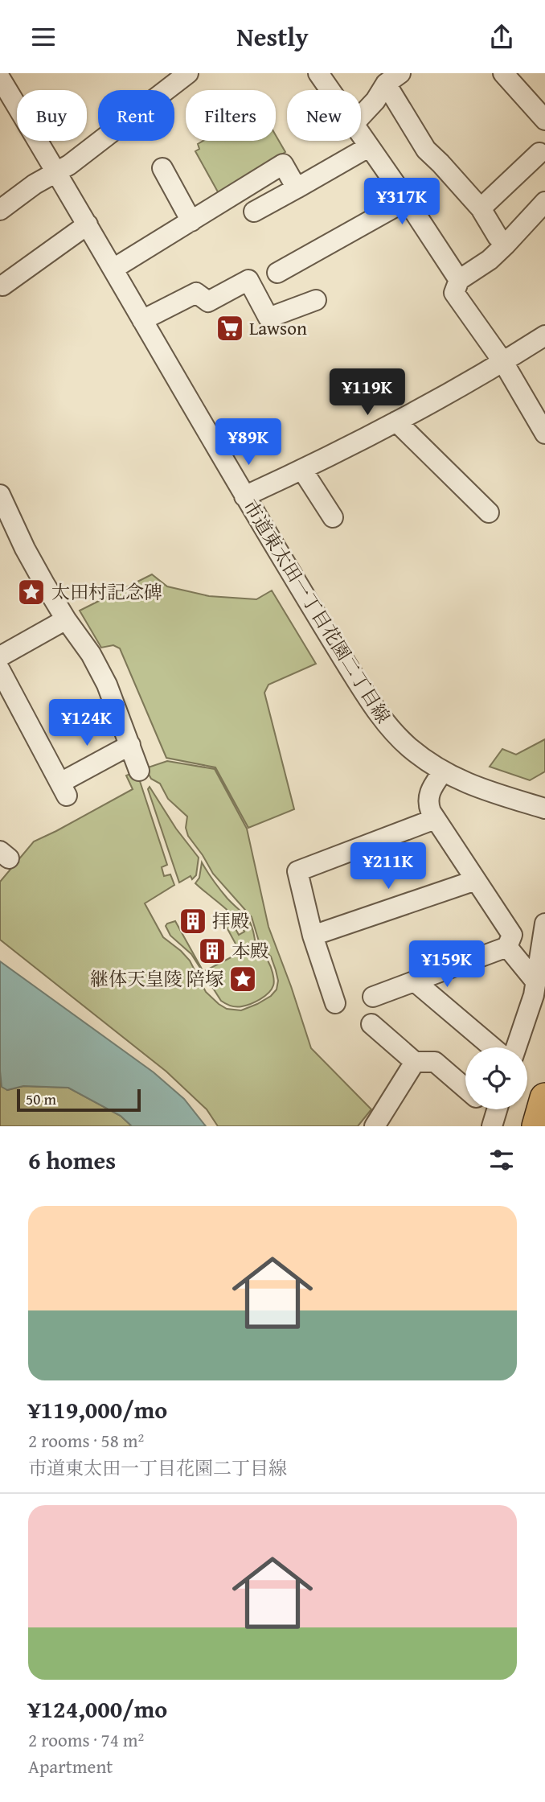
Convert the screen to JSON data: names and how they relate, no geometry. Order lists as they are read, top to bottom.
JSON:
{
  "streets": {
    "street": ["市道東太田一丁目花園二丁目線"]
  },
  "places": {
    "supermarket": ["Lawson"],
    "place": ["太田村記念碑", "継体天皇陵 陪塚"],
    "building": ["拝殿", "本殿"]
  },
  "scale_bar": "50 m",
  "page": {
    "header": "Nestly",
    "chip": [
      "Buy",
      "Rent",
      "Filters",
      "New"
    ],
    "price": [
      "¥317K",
      "¥119K",
      "¥89K",
      "¥124K",
      "¥211K",
      "¥159K"
    ],
    "scale": "50 m",
    "heading": "6 homes",
    "list": [
      {
        "name": "¥119,000/mo",
        "note": "2 rooms · 58 m² · 市道東太田一丁目花園二丁目線"
      },
      {
        "name": "¥124,000/mo",
        "note": "2 rooms · 74 m² · Apartment"
      }
    ]
  }
}
